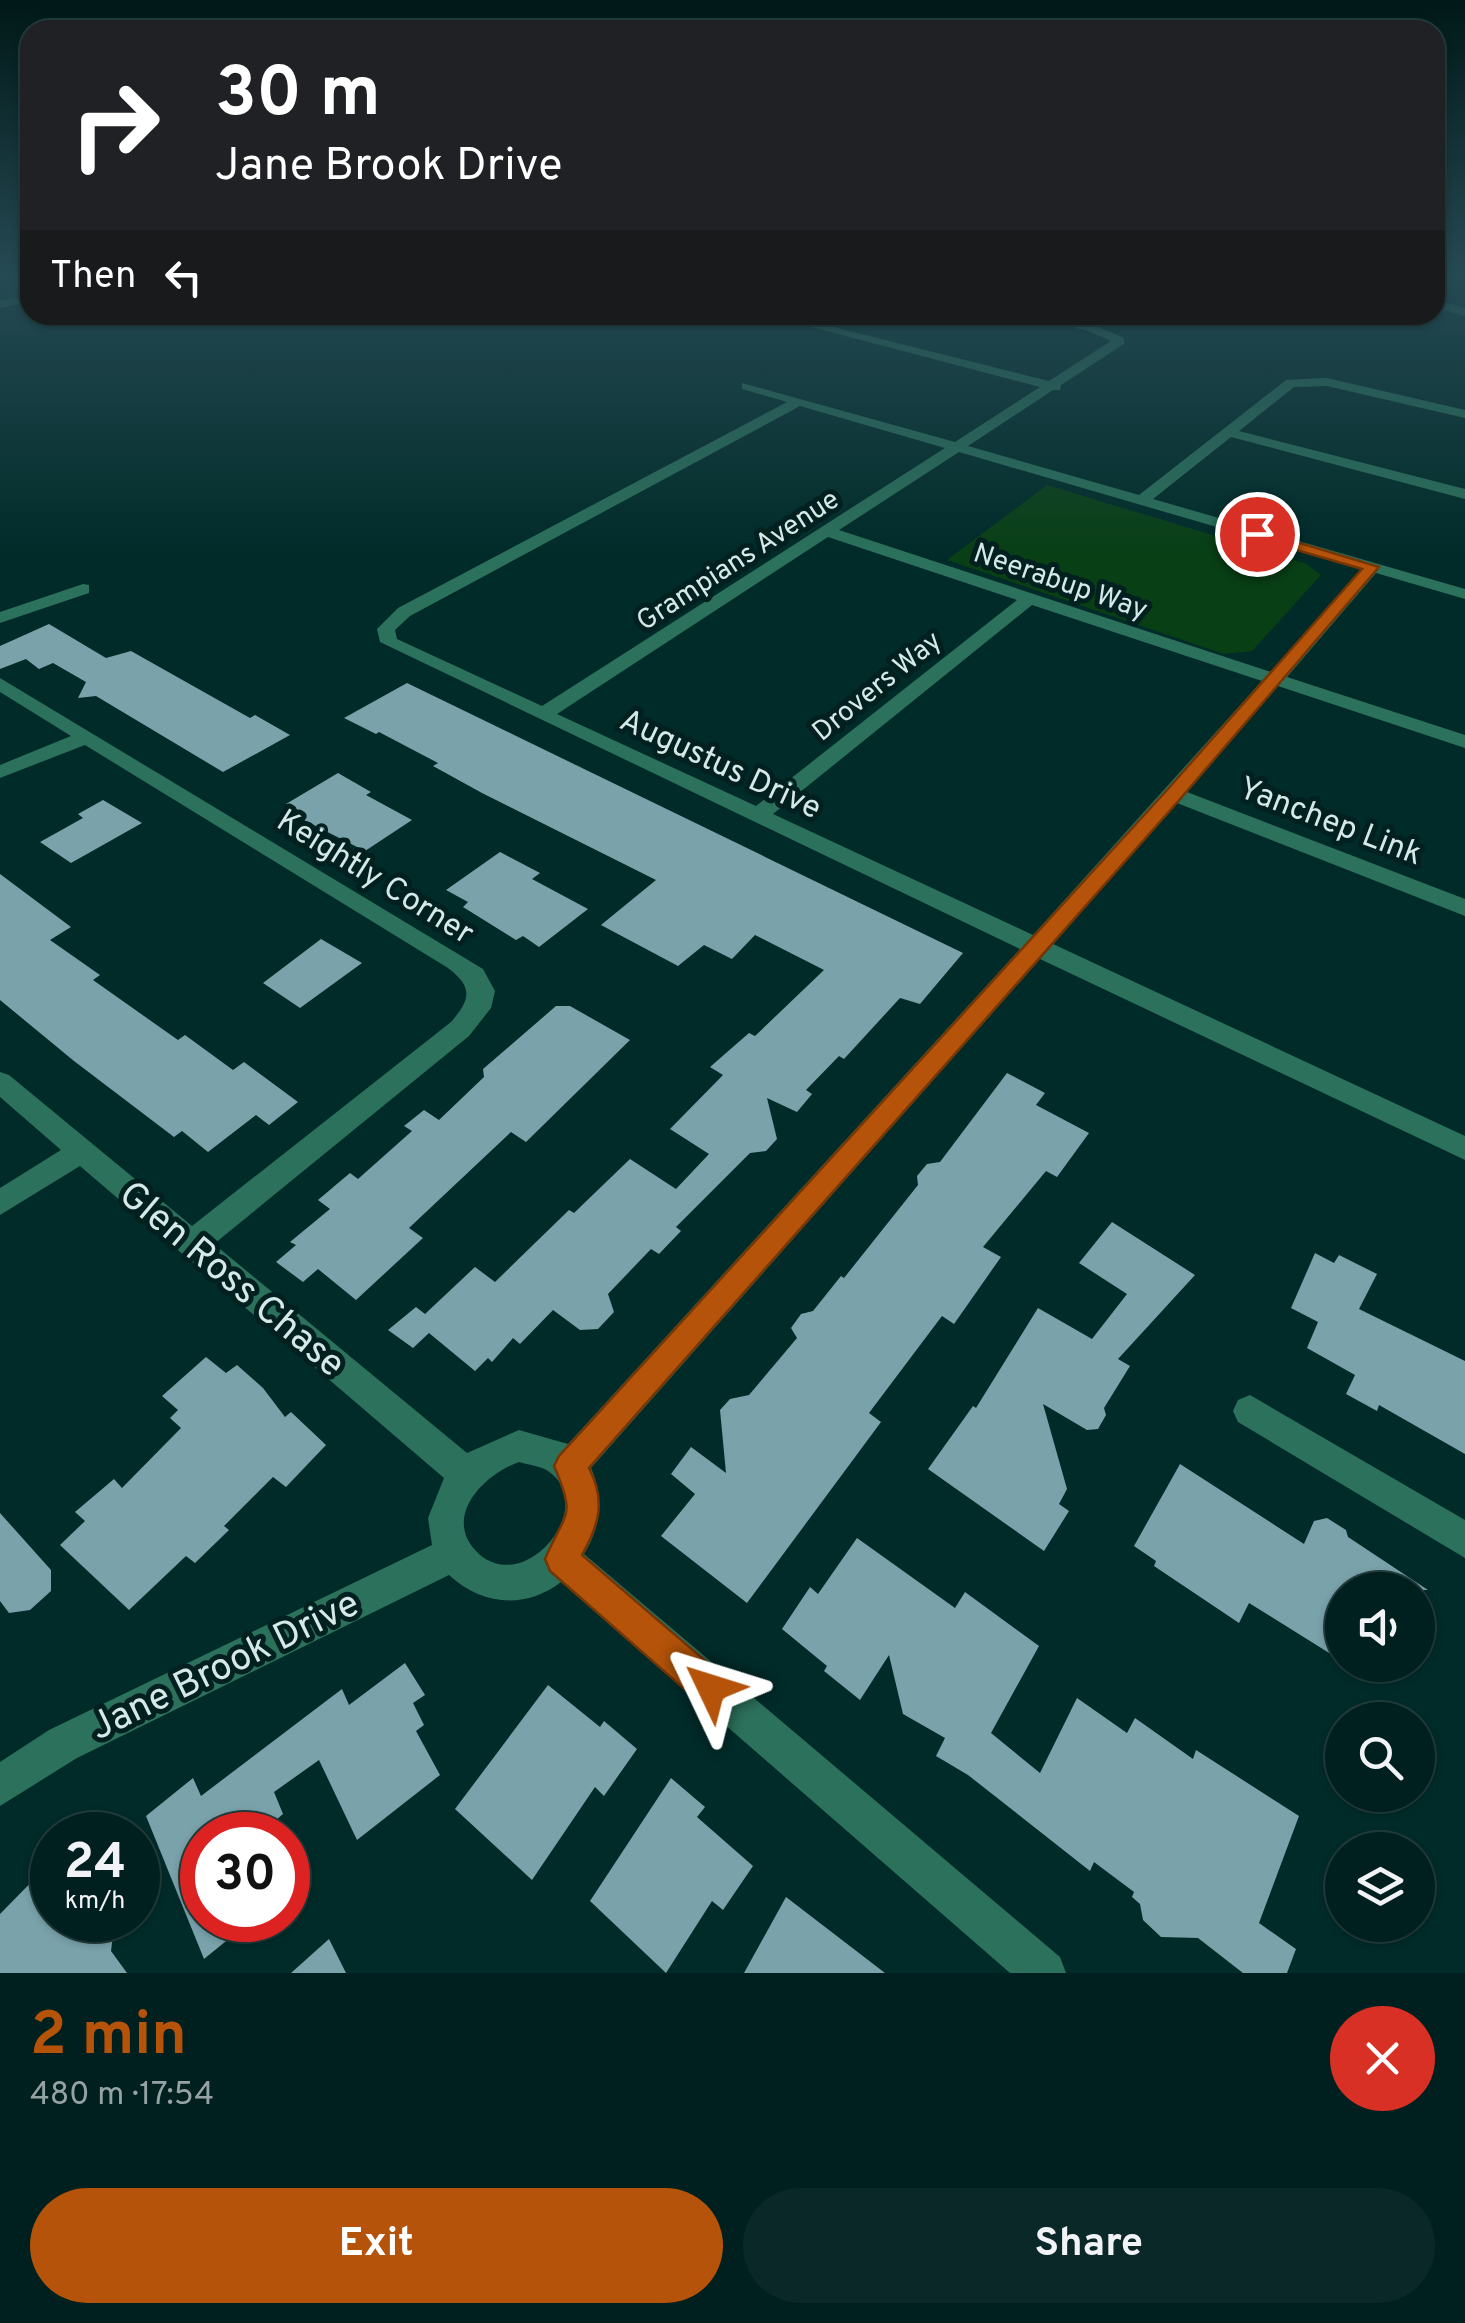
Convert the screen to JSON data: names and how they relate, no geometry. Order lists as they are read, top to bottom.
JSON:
{
  "streets": {
    "street": [
      "Grampians Avenue",
      "Neerabup Way",
      "Drovers Way",
      "Augustus Drive",
      "Yanchep Link",
      "Keightly Corner",
      "Glen Ross Chase",
      "Jane Brook Drive"
    ]
  },
  "crossings": [
    ["Grampians Avenue", "Neerabup Way"],
    ["Grampians Avenue", "Augustus Drive"],
    ["Neerabup Way", "Drovers Way"],
    ["Drovers Way", "Augustus Drive"],
    ["Keightly Corner", "Glen Ross Chase"],
    ["Glen Ross Chase", "Jane Brook Drive"]
  ],
  "page": {
    "turn": ["30 m", "Jane Brook Drive"],
    "then": "Then",
    "speed": "24 km/h",
    "limit": "30",
    "heading": ["2 min", "480 m · 17:54"],
    "buttons": ["Exit", "Share"]
  }
}
